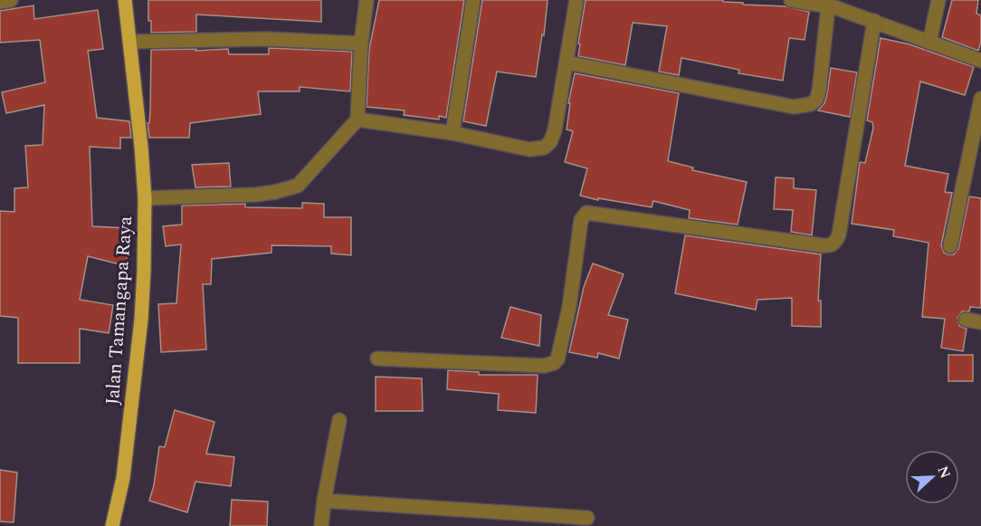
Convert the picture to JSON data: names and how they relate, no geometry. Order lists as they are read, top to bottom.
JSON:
{
  "streets": {
    "main road": ["Jalan Tamangapa Raya"]
  },
  "north": "right"
}
